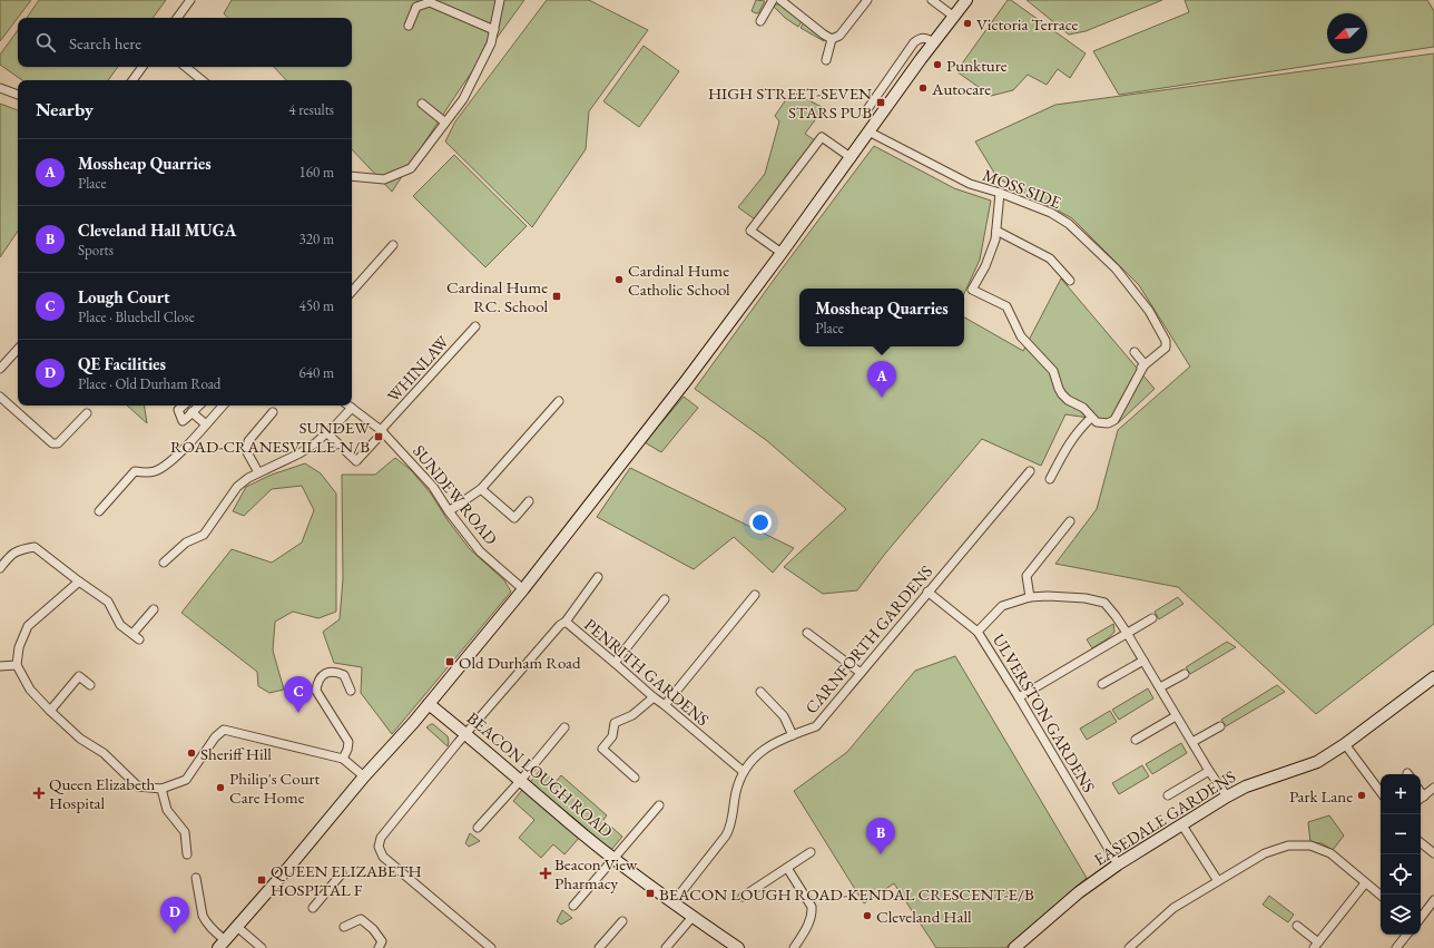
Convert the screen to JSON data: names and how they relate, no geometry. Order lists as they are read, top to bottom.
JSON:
{
  "streets": {
    "main road": ["BEACON LOUGH ROAD", "EASEDALE GARDENS"],
    "street": [
      "MOSS SIDE",
      "WHINLAW",
      "SUNDEW ROAD",
      "CARNFORTH GARDENS",
      "PENRITH GARDENS",
      "ULVERSTON GARDENS"
    ]
  },
  "crossings": [
    ["WHINLAW", "SUNDEW ROAD"],
    ["CARNFORTH GARDENS", "PENRITH GARDENS"],
    ["CARNFORTH GARDENS", "ULVERSTON GARDENS"],
    ["CARNFORTH GARDENS", "BEACON LOUGH ROAD"],
    ["PENRITH GARDENS", "BEACON LOUGH ROAD"],
    ["ULVERSTON GARDENS", "EASEDALE GARDENS"]
  ],
  "places": {
    "other": [
      "Victoria Terrace",
      "Punkture",
      "Autocare",
      "Cardinal Hume Catholic School",
      "Sheriff Hill",
      "Philip's Court Care Home",
      "Park Lane",
      "Cleveland Hall"
    ],
    "transit": [
      "HIGH STREET-SEVEN STARS PUB",
      "Cardinal Hume RC. School",
      "SUNDEW ROAD-CRANESVILLE-N/B",
      "Old Durham Road",
      "QUEEN ELIZABETH HOSPITAL F",
      "BEACON LOUGH ROAD-KENDAL CRESCENT-E/B"
    ],
    "health": ["Queen Elizabeth Hospital", "Beacon View Pharmacy"]
  },
  "north": "bottom left",
  "page": {
    "search": "Search here",
    "heading": ["Nearby", "4 results"],
    "list": [
      {
        "mark": "A",
        "name": "Mossheap Quarries",
        "note": "Place",
        "value": "160 m"
      },
      {
        "mark": "B",
        "name": "Cleveland Hall MUGA",
        "note": "Sports",
        "value": "320 m"
      },
      {
        "mark": "C",
        "name": "Lough Court",
        "note": "Place · Bluebell Close",
        "value": "450 m"
      },
      {
        "mark": "D",
        "name": "QE Facilities",
        "note": "Place · Old Durham Road",
        "value": "640 m"
      }
    ],
    "popup": ["Mossheap Quarries", "Place"],
    "pins": [
      "A",
      "C",
      "B",
      "D"
    ],
    "map_buttons": ["+", "−"]
  }
}
